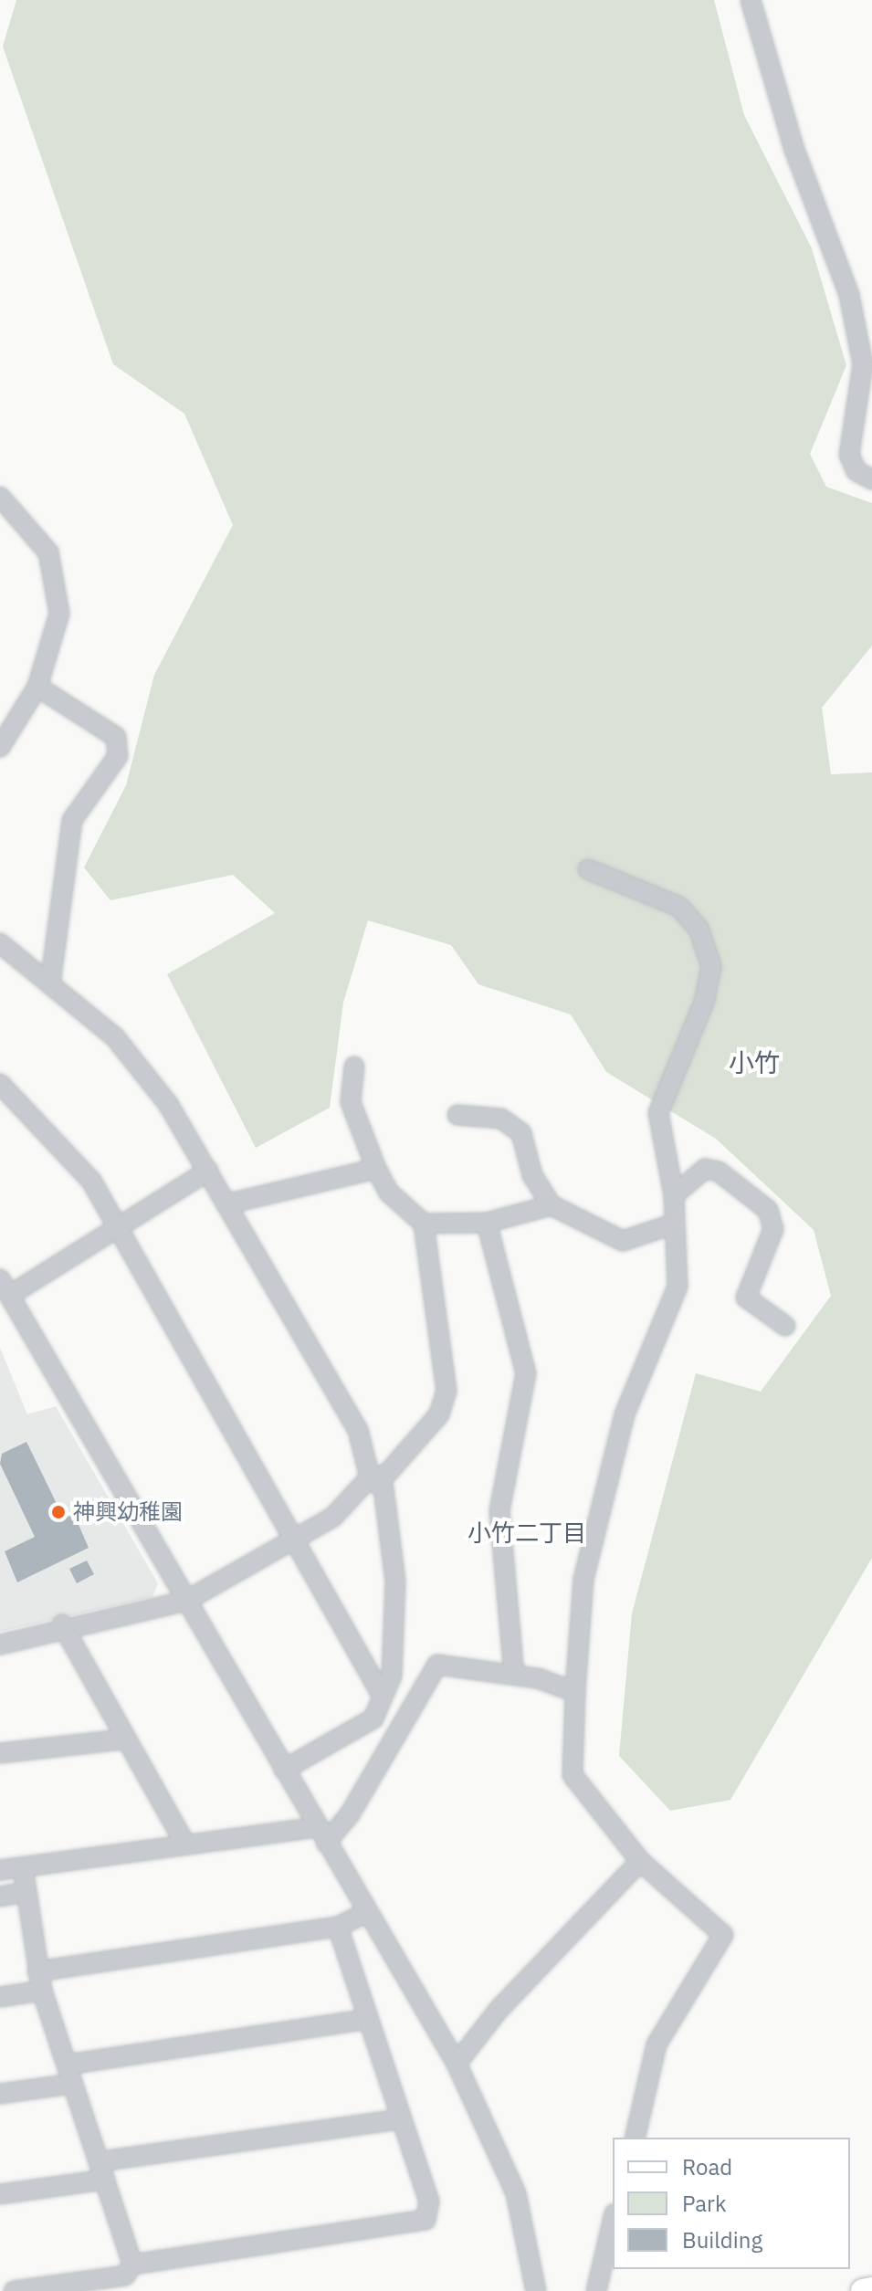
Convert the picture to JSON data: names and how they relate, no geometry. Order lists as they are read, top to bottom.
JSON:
{
  "districts": ["小竹", "小竹二丁目"],
  "places": ["神興幼稚園"],
  "legend": ["Road", "Park", "Building"]
}
